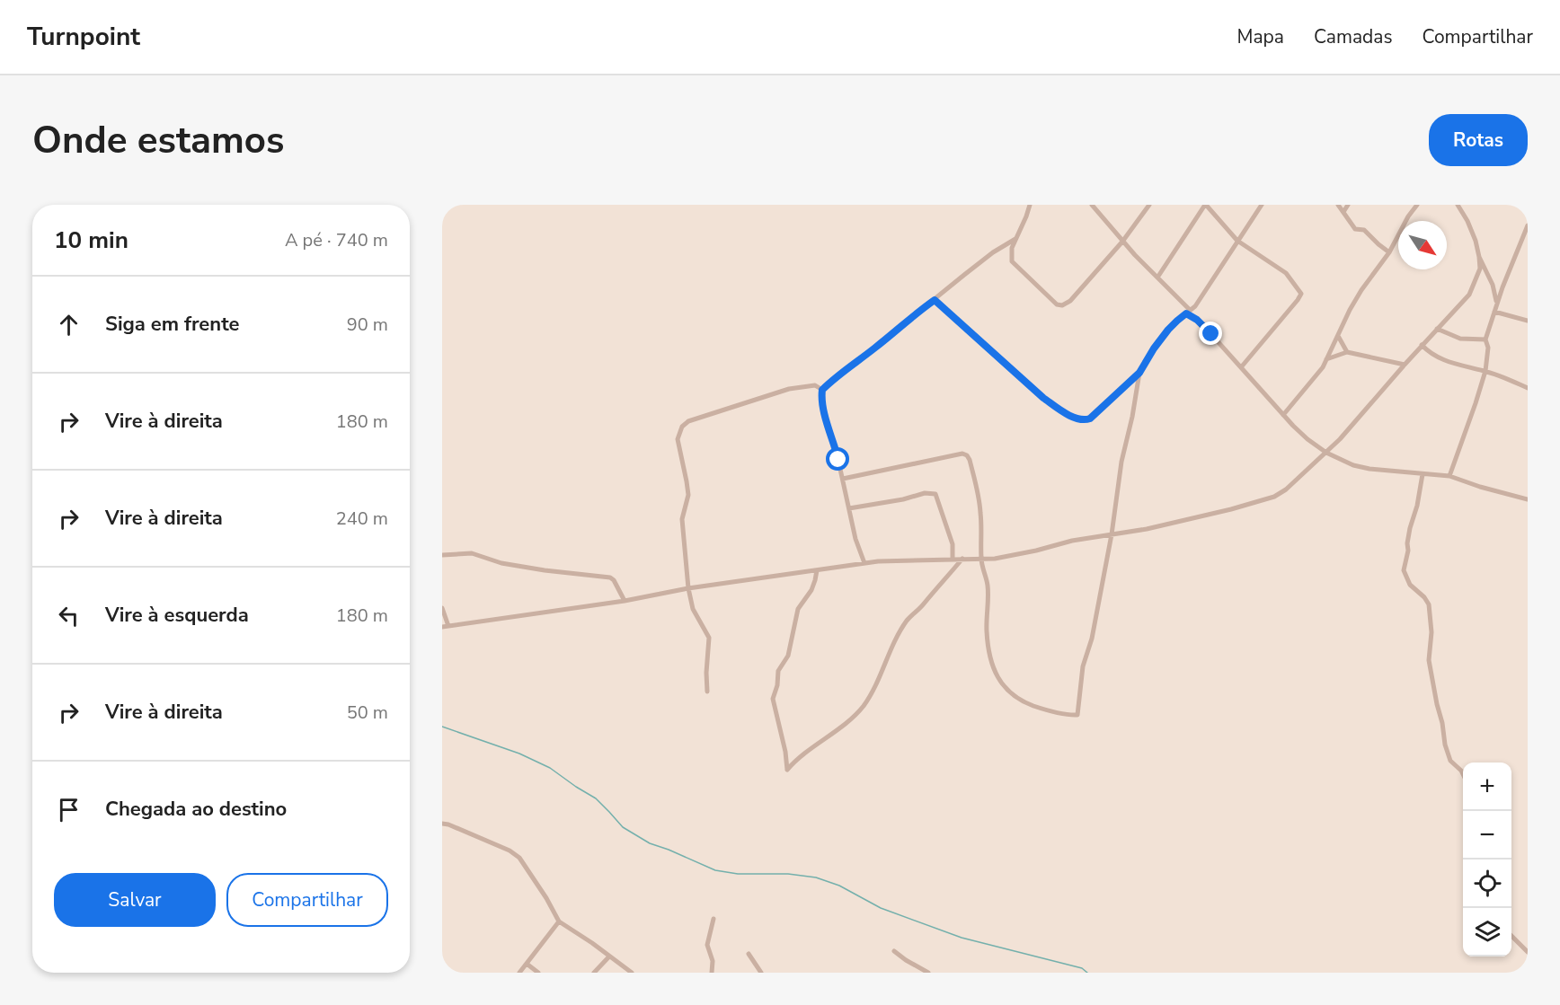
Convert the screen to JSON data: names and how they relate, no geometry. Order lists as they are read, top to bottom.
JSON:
{
  "north": "bottom right",
  "page": {
    "header": "Turnpoint",
    "nav": ["Mapa", "Camadas", "Compartilhar"],
    "buttons": [
      "Rotas",
      ["Salvar", "Compartilhar"]
    ],
    "title": "Onde estamos",
    "heading": ["10 min", "A pé · 740 m"],
    "list": [
      ["Siga em frente", "90 m"],
      ["Vire à direita", "180 m"],
      ["Vire à direita", "240 m"],
      ["Vire à esquerda", "180 m"],
      ["Vire à direita", "50 m"],
      "Chegada ao destino"
    ],
    "map_buttons": ["+", "−"]
  }
}
